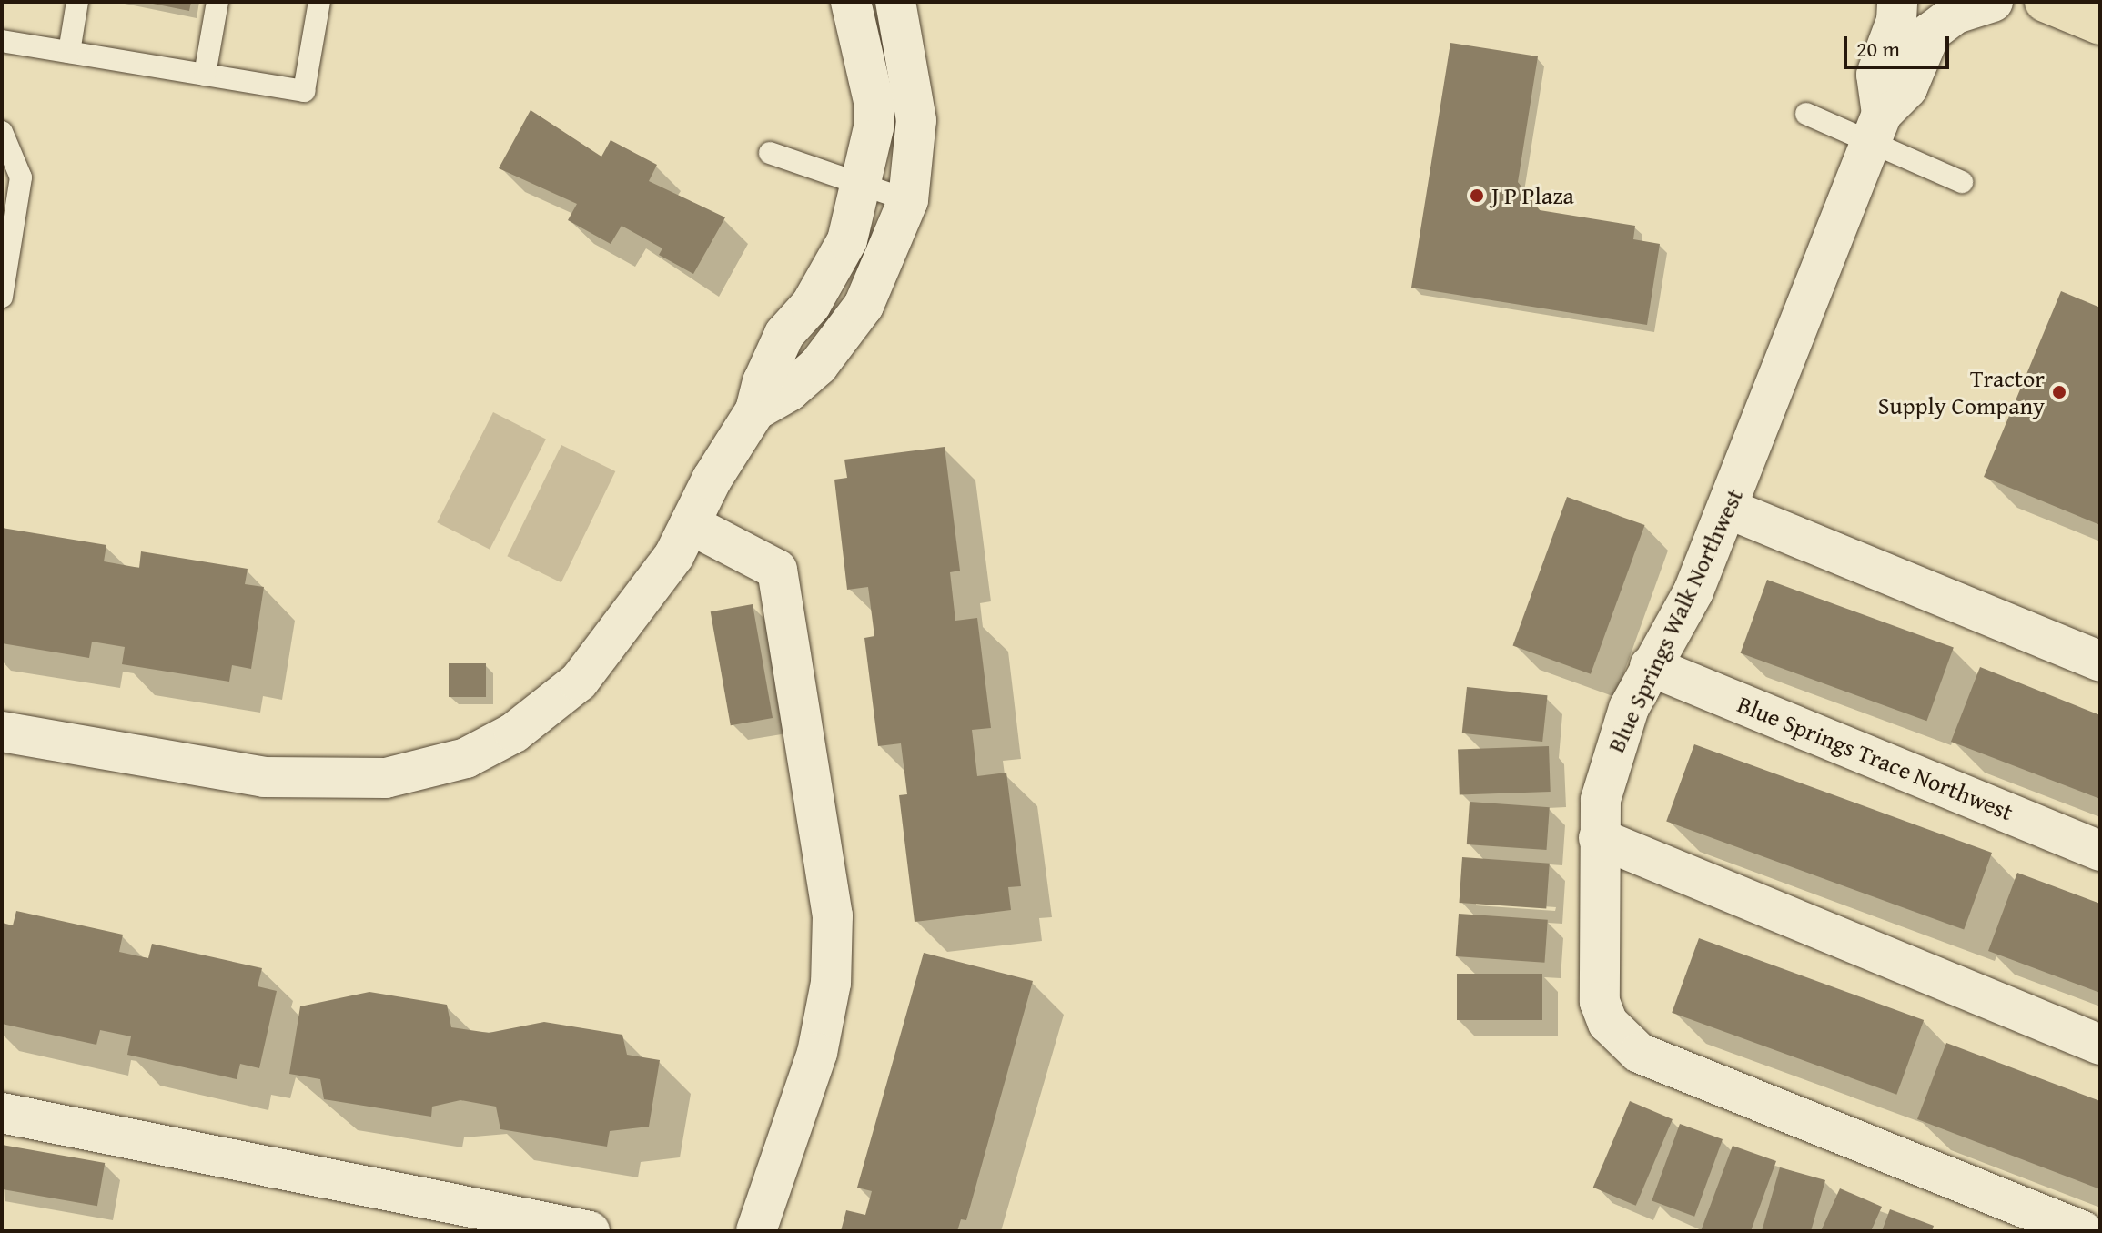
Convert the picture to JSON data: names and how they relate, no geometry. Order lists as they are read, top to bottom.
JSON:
{
  "streets": {
    "street": ["Blue Springs Walk Northwest", "Blue Springs Trace Northwest"]
  },
  "crossings": [
    ["Blue Springs Walk Northwest", "Blue Springs Trace Northwest"]
  ],
  "places": ["J P Plaza", "Tractor Supply Company"],
  "scale_bar": "20 m"
}
